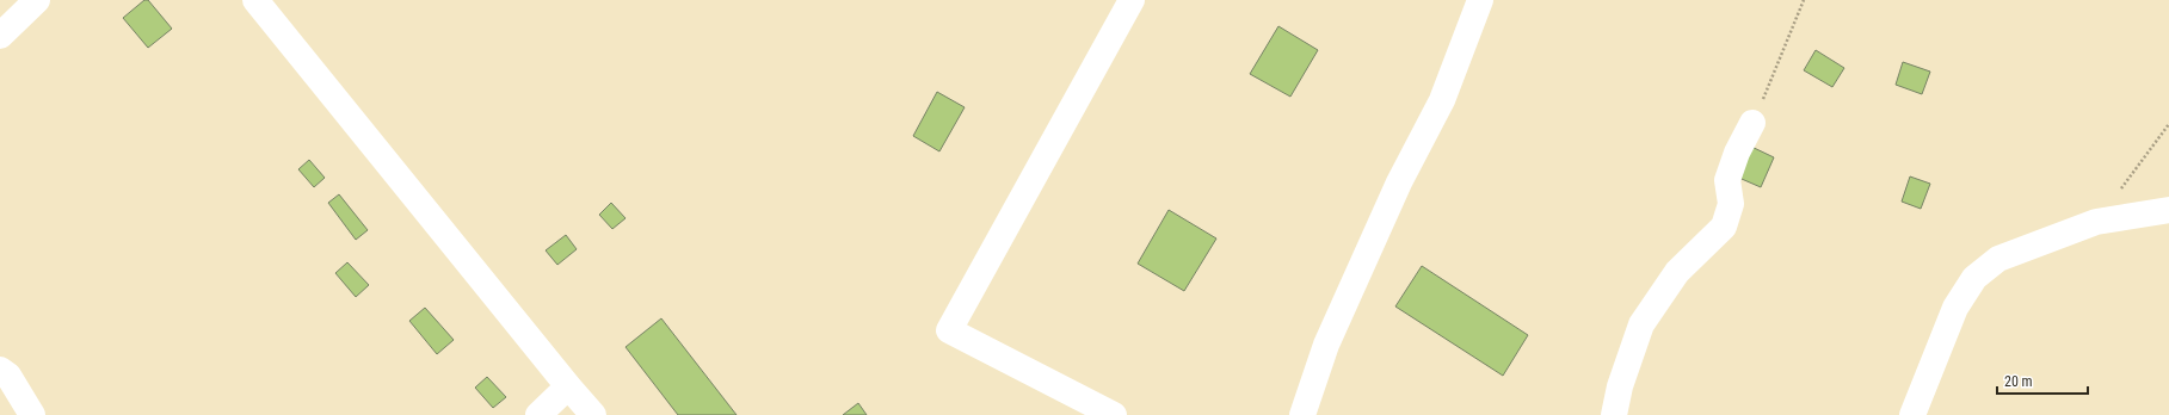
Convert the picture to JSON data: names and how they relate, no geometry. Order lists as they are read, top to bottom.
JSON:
{
  "scale_bar": "20 m"
}
